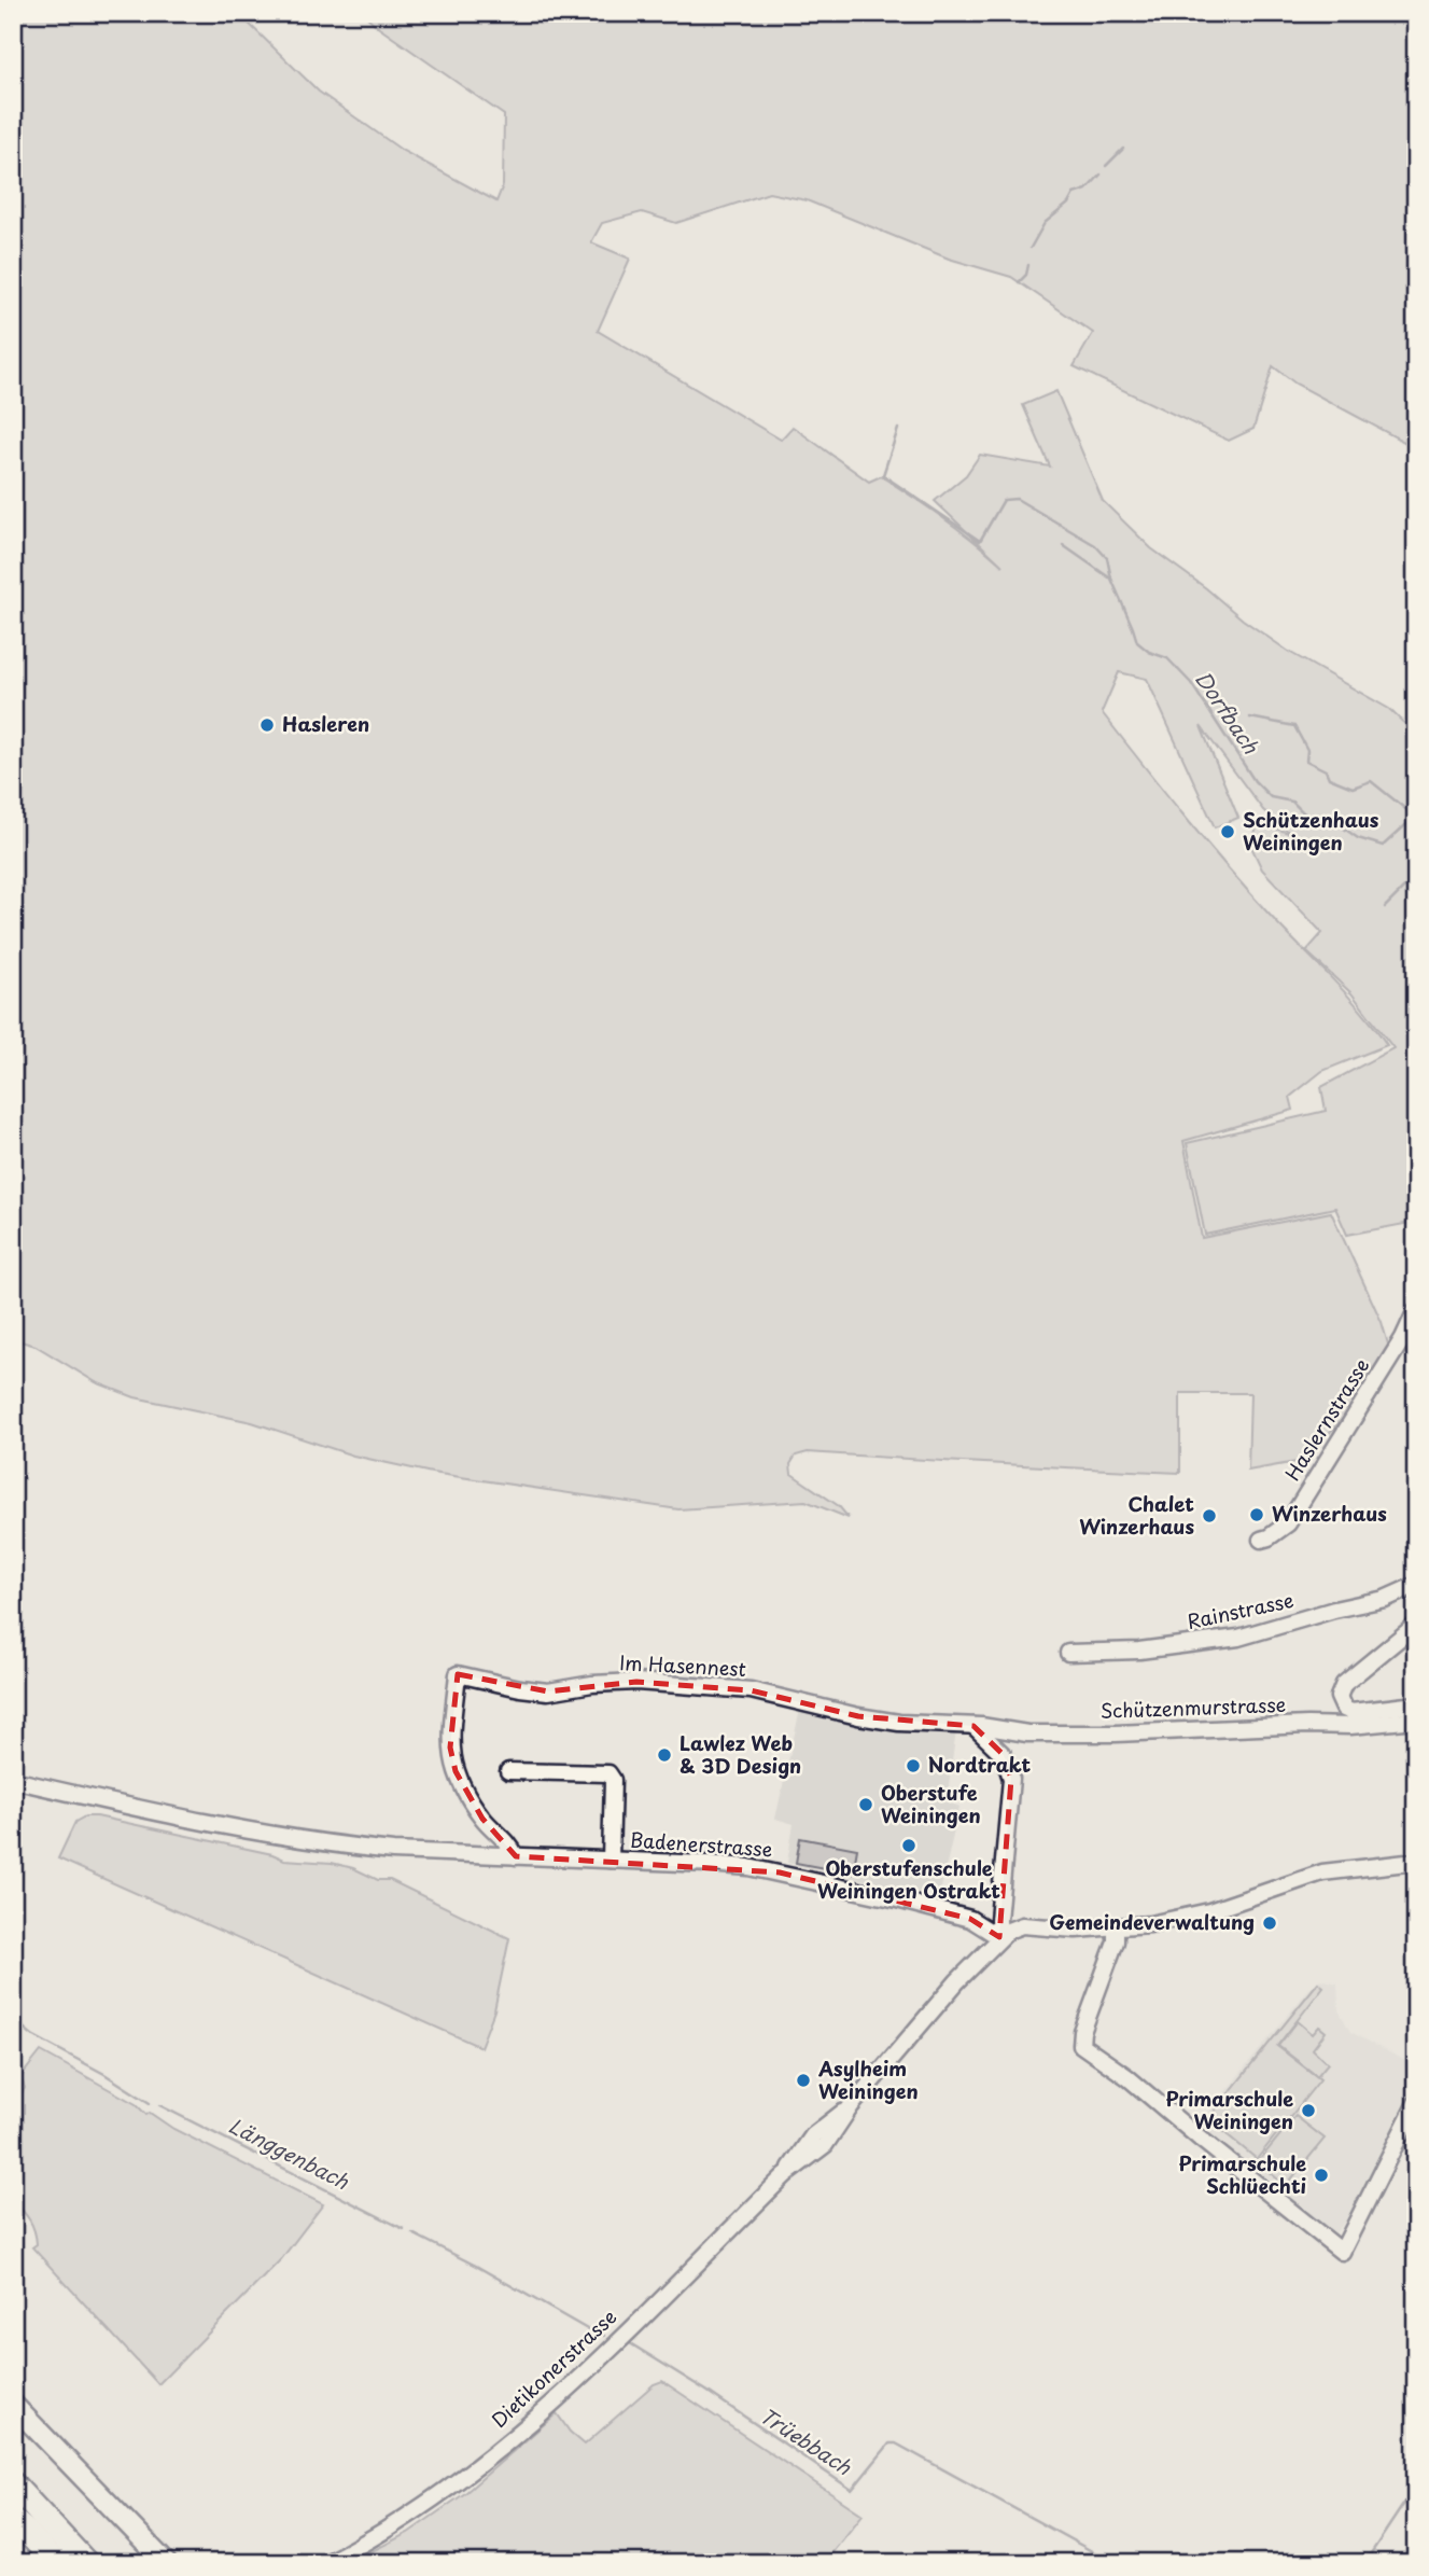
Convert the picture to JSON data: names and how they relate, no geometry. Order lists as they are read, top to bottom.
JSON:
{
  "streets": {
    "street": [
      "Haslernstrasse",
      "Rainstrasse",
      "Im Hasennest",
      "Schützenmurstrasse",
      "Badenerstrasse",
      "Dietikonerstrasse"
    ]
  },
  "crossings": [
    ["Im Hasennest", "Schützenmurstrasse"],
    ["Im Hasennest", "Badenerstrasse"],
    ["Badenerstrasse", "Dietikonerstrasse"]
  ],
  "water": ["Dorfbach", "Länggenbach", "Trüebbach"],
  "places": [
    "Hasleren",
    "Schützenhaus Weiningen",
    "Winzerhaus",
    "Chalet Winzerhaus",
    "Lawlez Web & 3D Design",
    "Nordtrakt",
    "Oberstufe Weiningen",
    "Oberstufenschule Weiningen Ostrakt",
    "Gemeindeverwaltung",
    "Asylheim Weiningen",
    "Primarschule Weiningen",
    "Primarschule Schlüechti"
  ]
}
